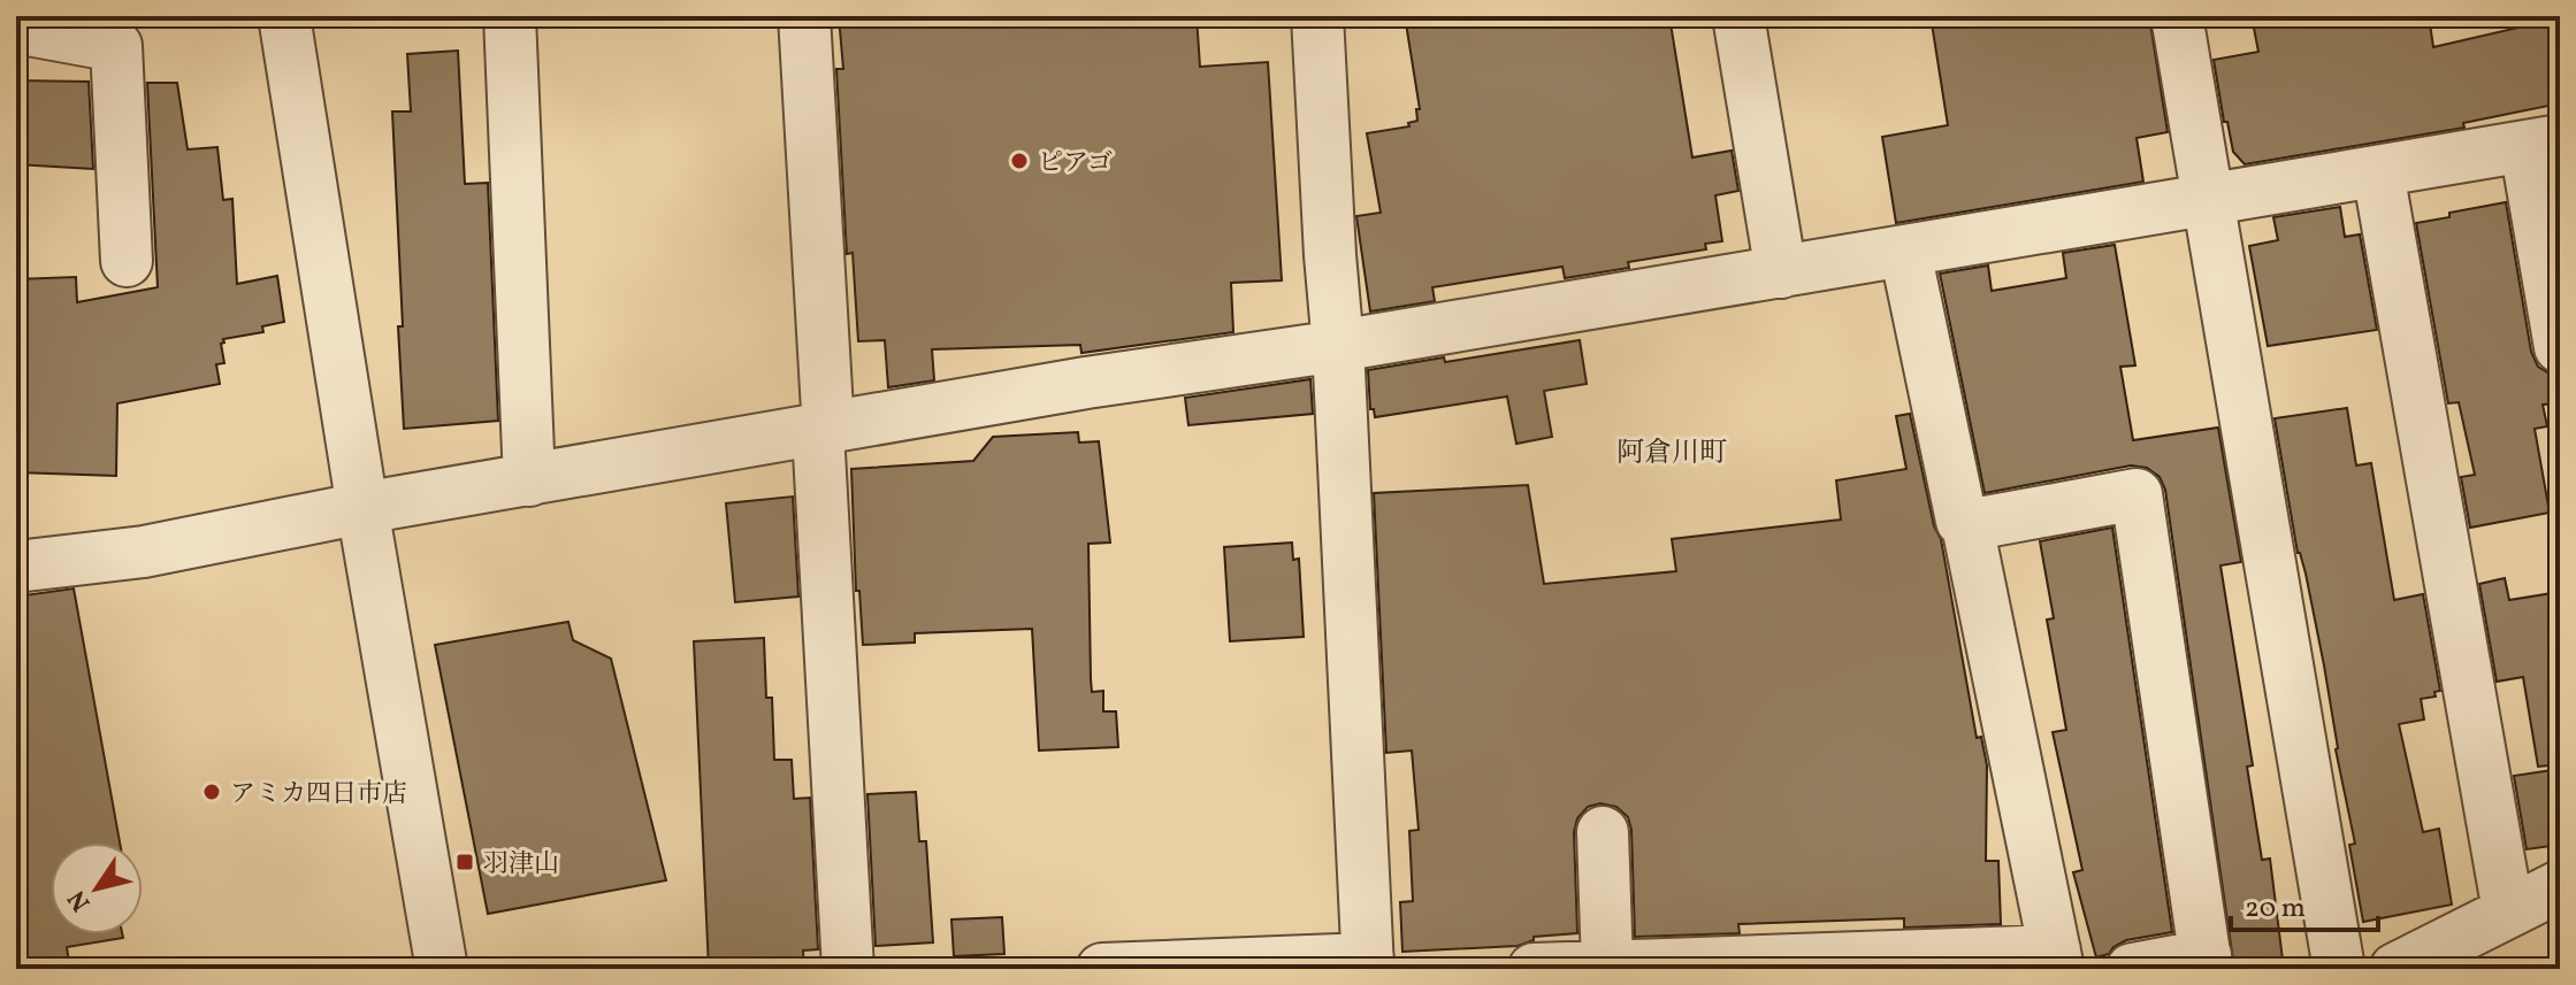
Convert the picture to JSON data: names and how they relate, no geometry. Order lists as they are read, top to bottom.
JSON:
{
  "districts": ["阿倉川町"],
  "places": {
    "other": ["ピアゴ", "アミカ四日市店"],
    "transit": ["羽津山"]
  },
  "scale_bar": "20 m",
  "north": "bottom left"
}
